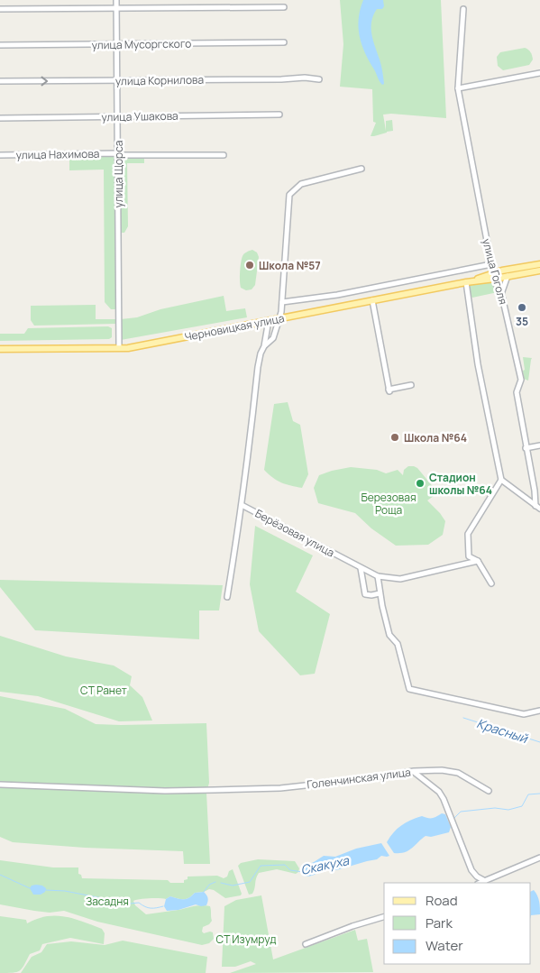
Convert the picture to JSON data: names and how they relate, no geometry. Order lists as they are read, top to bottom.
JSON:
{
  "streets": {
    "main road": ["Черновицкая улица"],
    "street": [
      "улица Мусоргского",
      "улица Корнилова",
      "улица Ушакова",
      "улица Нахимова",
      "улица Щорса",
      "улица Гоголя",
      "Берёзовая улица",
      "Голенчинская улица"
    ]
  },
  "crossings": [
    ["улица Мусоргского", "улица Щорса"],
    ["улица Корнилова", "улица Щорса"],
    ["улица Ушакова", "улица Щорса"],
    ["улица Нахимова", "улица Щорса"],
    ["улица Щорса", "Черновицкая улица"],
    ["улица Гоголя", "Черновицкая улица"],
    ["Черновицкая улица", "Берёзовая улица"]
  ],
  "one_way": ["улица Корнилова"],
  "water": ["Красный", "Скакуха"],
  "parks": [
    "Березовая Роща",
    "СТ Ранет",
    "Засадня",
    "СТ Изумруд"
  ],
  "places": [
    "Школа №57",
    "35",
    "Школа №64",
    "Стадион школы №64"
  ],
  "legend": ["Road", "Park", "Water"]
}
